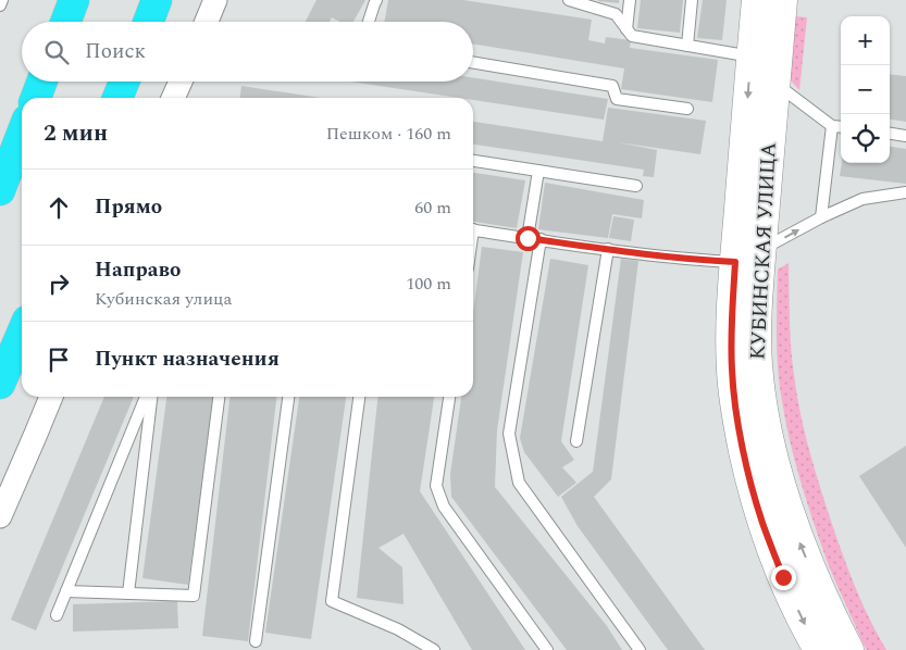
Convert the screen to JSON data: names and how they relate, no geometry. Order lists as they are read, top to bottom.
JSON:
{
  "streets": {
    "main road": ["КУБИНСКАЯ УЛИЦА"]
  },
  "page": {
    "map_buttons": ["+", "−"],
    "search": "Поиск",
    "heading": ["2 мин", "Пешком · 160 m"],
    "list": [
      ["Прямо", "60 m"],
      ["Направо", "Кубинская улица", "100 m"],
      "Пункт назначения"
    ]
  }
}
